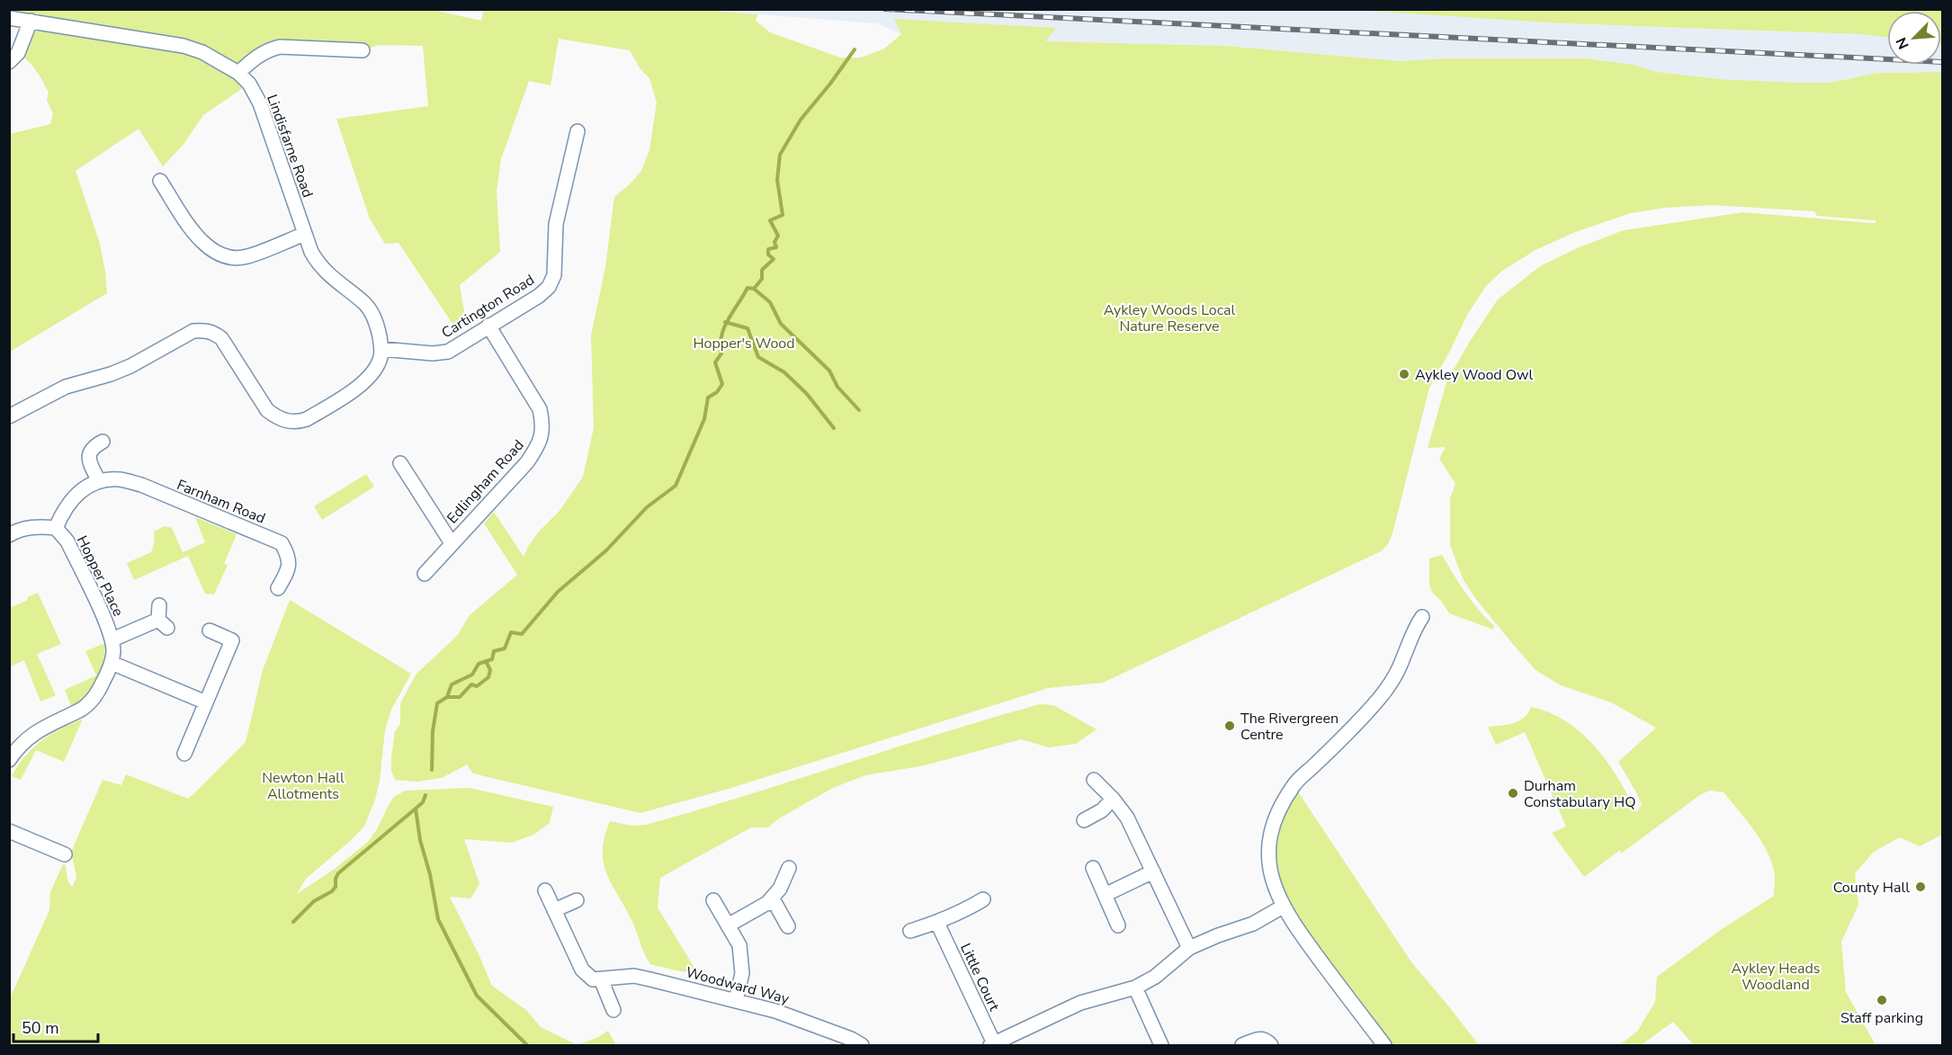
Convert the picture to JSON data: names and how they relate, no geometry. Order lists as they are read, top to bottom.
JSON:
{
  "streets": {
    "street": [
      "Lindisfarne Road",
      "Cartington Road",
      "Edlingham Road",
      "Farnham Road",
      "Hopper Place",
      "Little Court",
      "Woodward Way"
    ]
  },
  "crossings": [
    ["Lindisfarne Road", "Cartington Road"],
    ["Cartington Road", "Edlingham Road"],
    ["Farnham Road", "Hopper Place"]
  ],
  "parks": [
    "Aykley Woods Local Nature Reserve",
    "Hopper's Wood",
    "Newton Hall Allotments",
    "Aykley Heads Woodland"
  ],
  "places": [
    "Aykley Wood Owl",
    "The Rivergreen Centre",
    "Durham Constabulary HQ",
    "County Hall",
    "Staff parking"
  ],
  "scale_bar": "50 m",
  "north": "bottom left"
}
